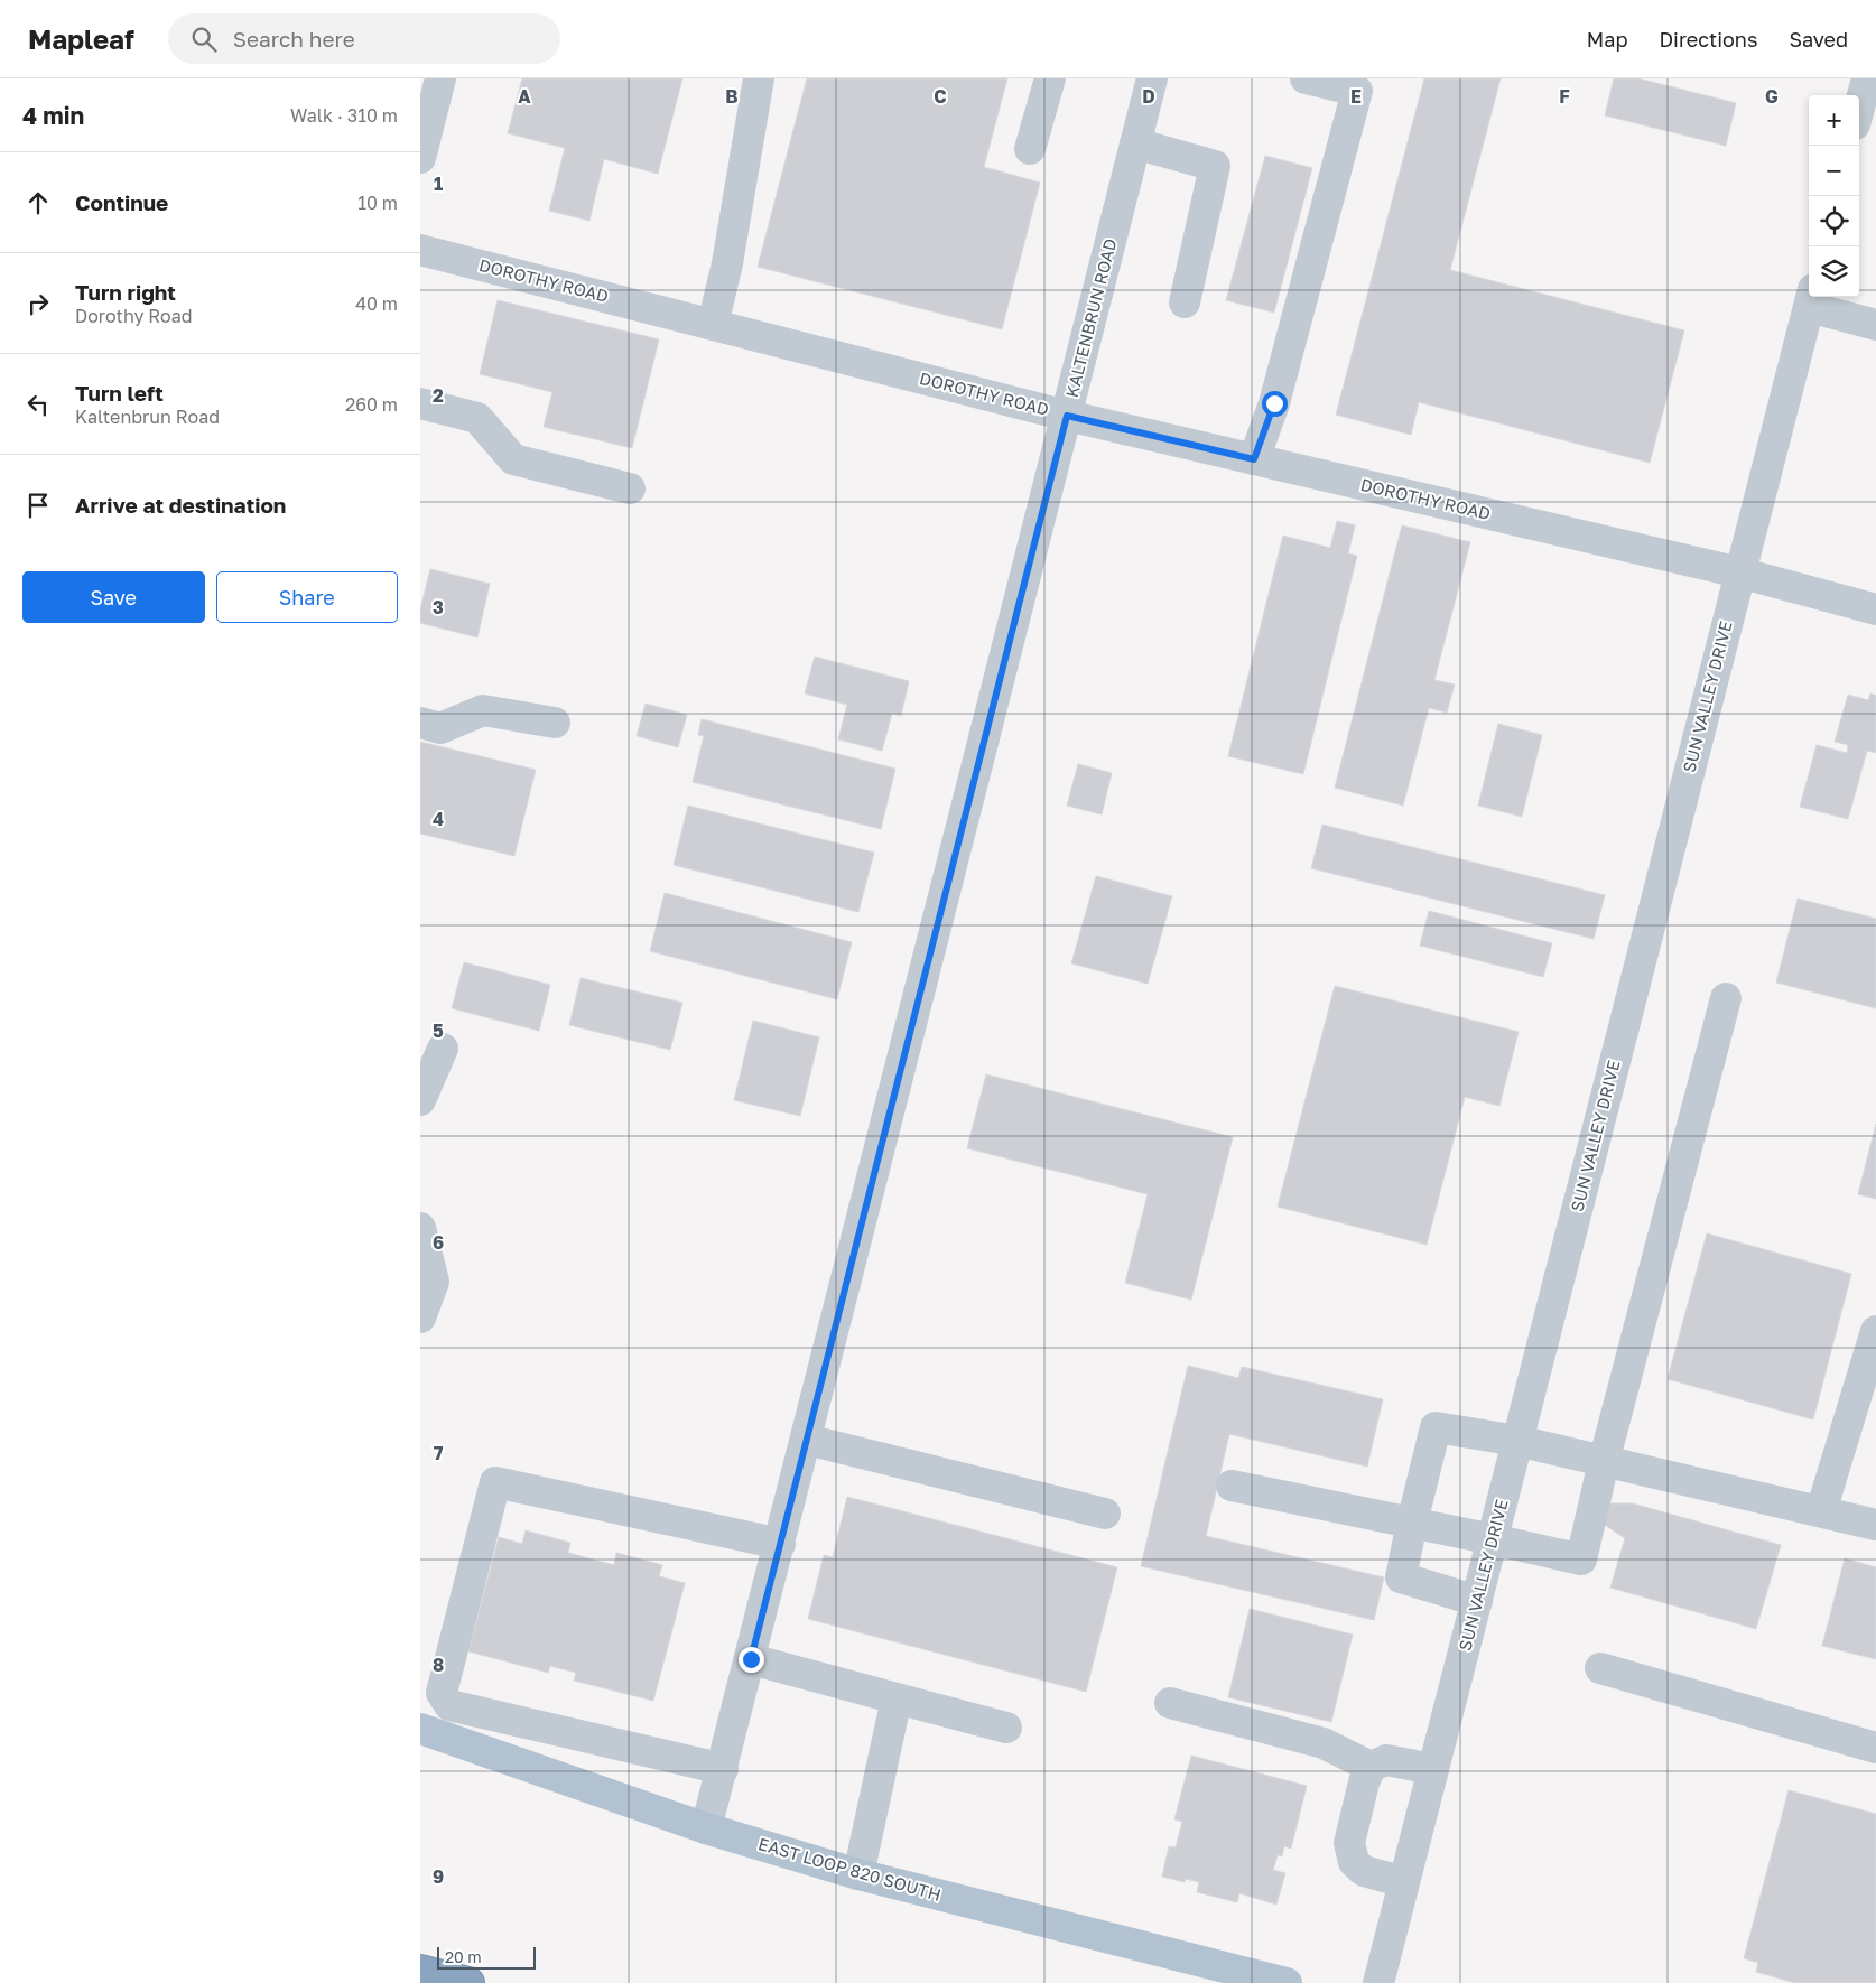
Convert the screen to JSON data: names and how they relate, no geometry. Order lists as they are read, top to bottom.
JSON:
{
  "streets": {
    "main road": ["EAST LOOP 820 SOUTH"],
    "street": ["DOROTHY ROAD", "KALTENBRUN ROAD", "SUN VALLEY DRIVE"]
  },
  "crossings": [
    ["DOROTHY ROAD", "KALTENBRUN ROAD"],
    ["DOROTHY ROAD", "SUN VALLEY DRIVE"],
    ["KALTENBRUN ROAD", "EAST LOOP 820 SOUTH"]
  ],
  "scale_bar": "20 m",
  "page": {
    "header": "Mapleaf",
    "search": "Search here",
    "nav": ["Map", "Directions", "Saved"],
    "heading": ["4 min", "Walk · 310 m"],
    "map_buttons": ["+", "−"],
    "list": [
      ["Continue", "10 m"],
      ["Turn right", "Dorothy Road", "40 m"],
      ["Turn left", "Kaltenbrun Road", "260 m"],
      "Arrive at destination"
    ],
    "buttons": ["Save", "Share"],
    "scale": "20 m"
  },
  "grid": {
    "columns": [
      "A",
      "B",
      "C",
      "D",
      "E",
      "F",
      "G"
    ],
    "rows": [
      "1",
      "2",
      "3",
      "4",
      "5",
      "6",
      "7",
      "8",
      "9"
    ]
  }
}
